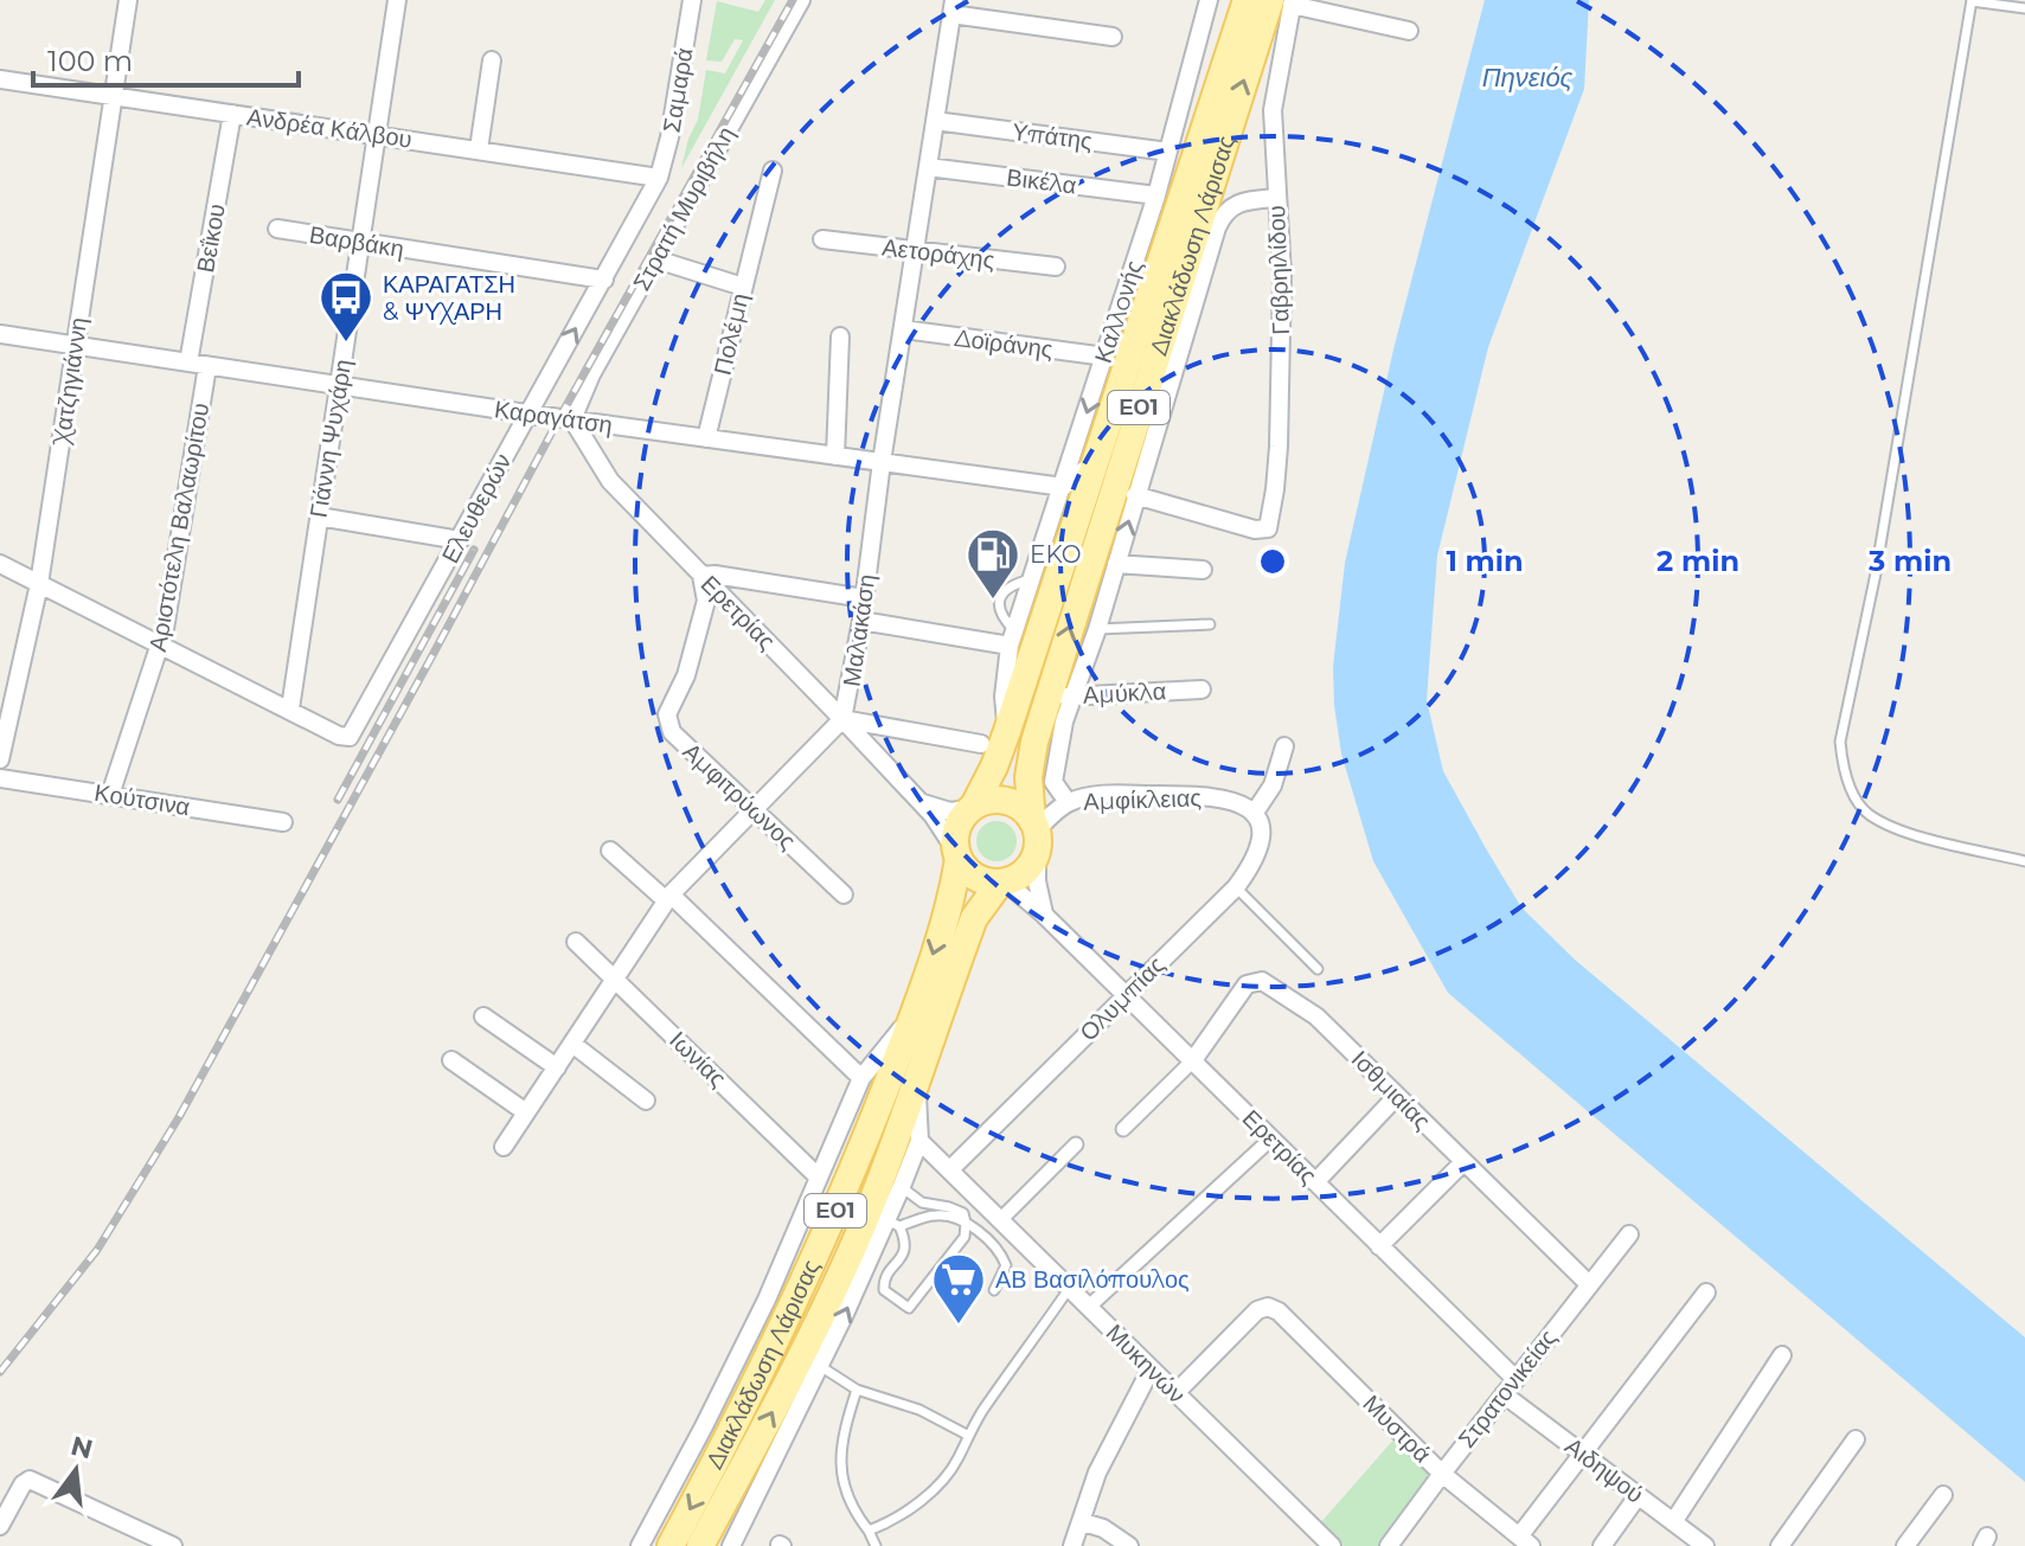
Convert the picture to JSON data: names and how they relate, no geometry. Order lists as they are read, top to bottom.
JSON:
{
  "streets": {
    "main road": ["Διακλάδωση Λάρισας", "ΕΟ1"],
    "street": [
      "Σαμαρά",
      "Ανδρέα Κάλβου",
      "Υπάτης",
      "Βικέλα",
      "Στρατή Μυριβήλη",
      "Βεΐκου",
      "Βαρβάκη",
      "Αετοράχης",
      "Γαβρηιλίδου",
      "Καλλoνής",
      "Πολέμη",
      "Δοϊράνης",
      "Χατζηγιάννη",
      "Καραγάτση",
      "Γιάννη Ψυχάρη",
      "Ελευθερών",
      "Αριστότελη Βαλαωρίτου",
      "Ερετρίας",
      "Μαλακάση",
      "Αμύκλα",
      "Αμφιτρύωνος",
      "Κούτσινα",
      "Αμφίκλειας",
      "Ολυμπίας",
      "Ιωνίας",
      "Ισθμιαίας",
      "Μυκηνών",
      "Στρατονικείας",
      "Μυστρά",
      "Αιδηψού"
    ]
  },
  "crossings": [
    ["Σαμαρά", "Ανδρέα Κάλβου"],
    ["Σαμαρά", "Ελευθερών"],
    ["Ανδρέα Κάλβου", "Βεΐκου"],
    ["Ανδρέα Κάλβου", "Χατζηγιάννη"],
    ["Ανδρέα Κάλβου", "Γιάννη Ψυχάρη"],
    ["Ανδρέα Κάλβου", "Ελευθερών"],
    ["Υπάτης", "Καλλoνής"],
    ["Υπάτης", "Μαλακάση"],
    ["Βικέλα", "Καλλoνής"],
    ["Βικέλα", "Μαλακάση"],
    ["Στρατή Μυριβήλη", "Καραγάτση"],
    ["Στρατή Μυριβήλη", "Ερετρίας"],
    ["Βεΐκου", "Καραγάτση"],
    ["Βαρβάκη", "Γιάννη Ψυχάρη"],
    ["Βαρβάκη", "Ελευθερών"],
    ["Διακλάδωση Λάρισας", "Γαβρηιλίδου"],
    ["Διακλάδωση Λάρισας", "Καλλoνής"],
    ["Διακλάδωση Λάρισας", "ΕΟ1"],
    ["Διακλάδωση Λάρισας", "Ερετρίας"],
    ["Διακλάδωση Λάρισας", "Αμύκλα"],
    ["Διακλάδωση Λάρισας", "Αμφίκλειας"],
    ["Αετοράχης", "Μαλακάση"],
    ["Καλλoνής", "Δοϊράνης"],
    ["Καλλoνής", "Καραγάτση"],
    ["Πολέμη", "Καραγάτση"],
    ["Δοϊράνης", "Μαλακάση"],
    ["Χατζηγιάννη", "Καραγάτση"],
    ["ΕΟ1", "Ερετρίας"],
    ["ΕΟ1", "Αμφίκλειας"],
    ["Καραγάτση", "Γιάννη Ψυχάρη"],
    ["Καραγάτση", "Ελευθερών"],
    ["Καραγάτση", "Αριστότελη Βαλαωρίτου"],
    ["Καραγάτση", "Ερετρίας"],
    ["Καραγάτση", "Μαλακάση"],
    ["Γιάννη Ψυχάρη", "Ελευθερών"],
    ["Αριστότελη Βαλαωρίτου", "Κούτσινα"],
    ["Ερετρίας", "Μαλακάση"],
    ["Ερετρίας", "Αμφιτρύωνος"],
    ["Ερετρίας", "Αμφίκλειας"],
    ["Ερετρίας", "Ολυμπίας"],
    ["Ερετρίας", "Ισθμιαίας"],
    ["Ερετρίας", "Στρατονικείας"],
    ["Ερετρίας", "Αιδηψού"],
    ["Μαλακάση", "Αμφιτρύωνος"],
    ["Μαλακάση", "Ιωνίας"],
    ["Αμφίκλειας", "Ολυμπίας"],
    ["Ολυμπίας", "Μυκηνών"],
    ["Ισθμιαίας", "Στρατονικείας"],
    ["Μυκηνών", "Μυστρά"],
    ["Στρατονικείας", "Μυστρά"],
    ["Στρατονικείας", "Αιδηψού"]
  ],
  "water": ["Πηνειός"],
  "places": {
    "bus stop": ["ΚΑΡΑΓΑΤΣΗ & ΨΥΧΑΡΗ"],
    "fuel station": ["EKO"],
    "supermarket": ["ΑΒ Βασιλόπουλος"]
  },
  "scale_bar": "100 m",
  "north": "top",
  "rings": ["1 min", "2 min", "3 min"]
}
